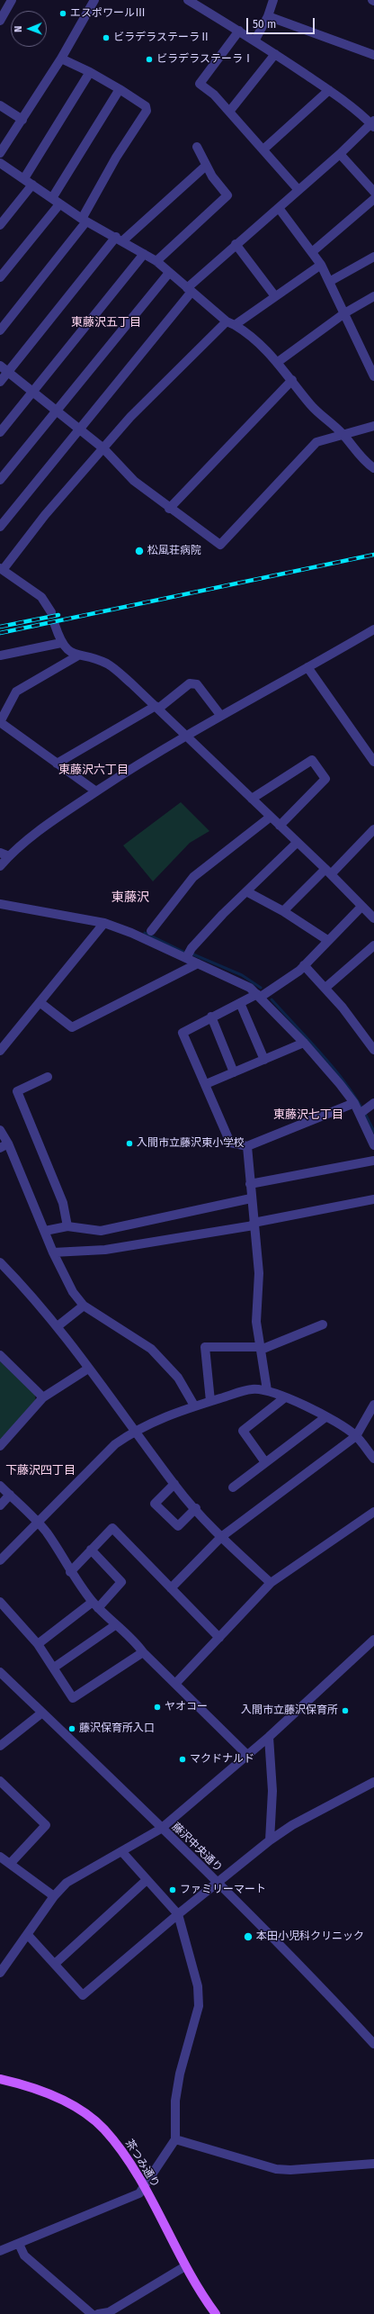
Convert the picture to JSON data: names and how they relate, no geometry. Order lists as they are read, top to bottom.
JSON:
{
  "streets": {
    "main road": ["茶つみ通り"],
    "street": ["藤沢中央通り"]
  },
  "districts": [
    "東藤沢五丁目",
    "東藤沢六丁目",
    "東藤沢",
    "東藤沢七丁目",
    "下藤沢四丁目"
  ],
  "places": [
    "エスポワールⅢ",
    "ビラデラステーラⅡ",
    "ビラデラステーラⅠ",
    "松風荘病院",
    "入間市立藤沢東小学校",
    "ヤオコー",
    "入間市立藤沢保育所",
    "藤沢保育所入口",
    "マクドナルド",
    "ファミリーマート",
    "本田小児科クリニック"
  ],
  "scale_bar": "50 m",
  "north": "left"
}
